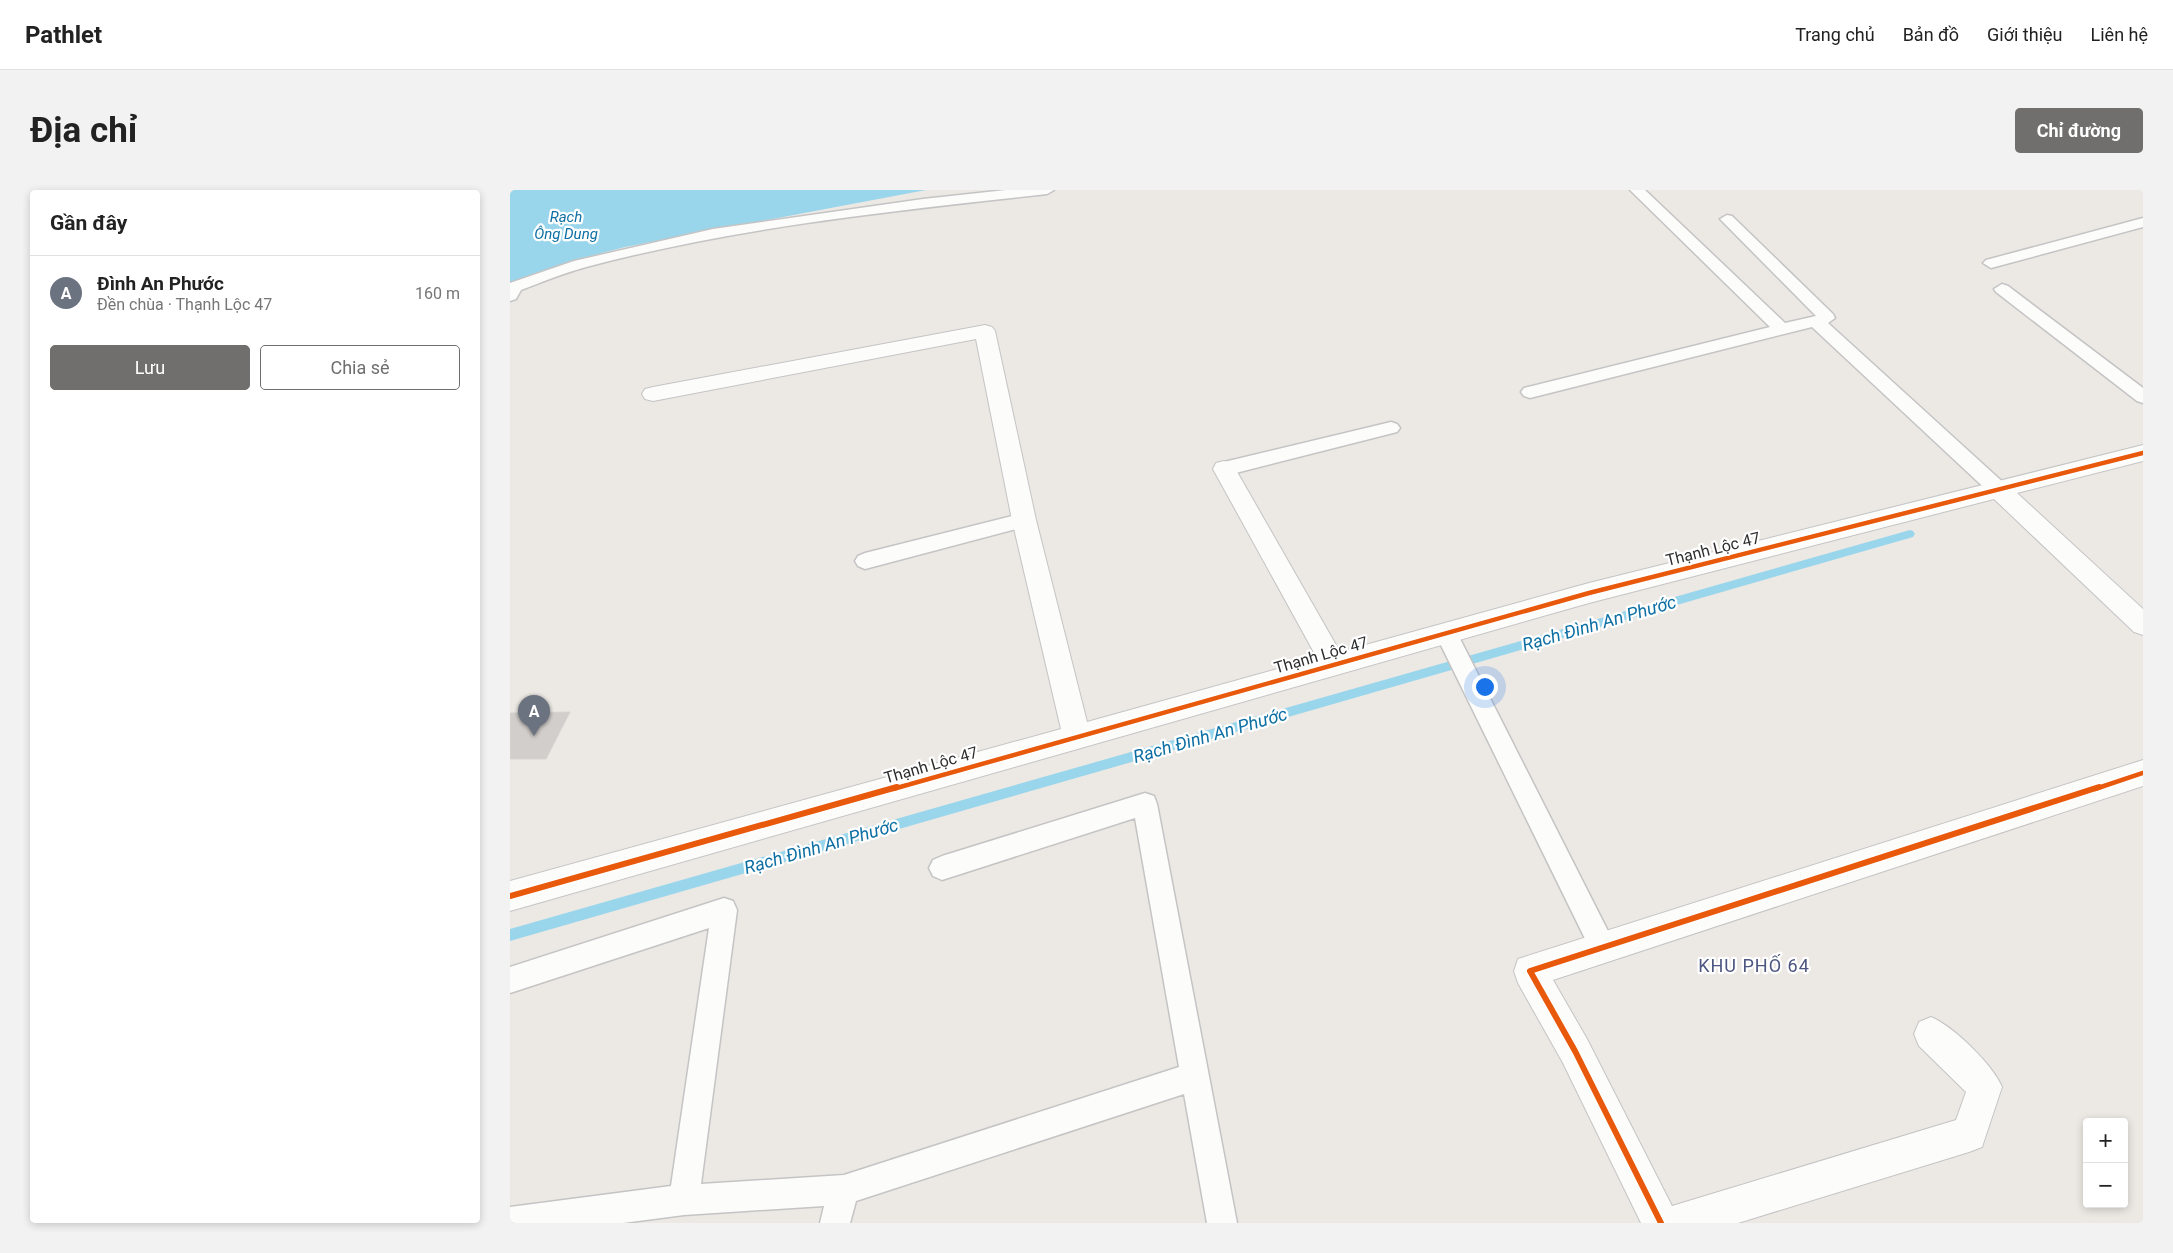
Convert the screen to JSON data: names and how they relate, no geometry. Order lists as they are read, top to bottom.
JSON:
{
  "streets": {
    "street": ["Thạnh Lộc 47"]
  },
  "districts": ["KHU PHỐ 64"],
  "water": ["Rạch Ông Dung", "Rạch Đình An Phước"],
  "page": {
    "header": "Pathlet",
    "nav": [
      "Trang chủ",
      "Bản đồ",
      "Giới thiệu",
      "Liên hệ"
    ],
    "buttons": [
      "Chỉ đường",
      ["Lưu", "Chia sẻ"]
    ],
    "title": "Địa chỉ",
    "heading": "Gần đây",
    "list": [
      {
        "mark": "A",
        "name": "Đình An Phước",
        "note": "Đền chùa · Thạnh Lộc 47",
        "value": "160 m"
      }
    ],
    "pins": "A",
    "map_buttons": ["+", "−"]
  }
}
